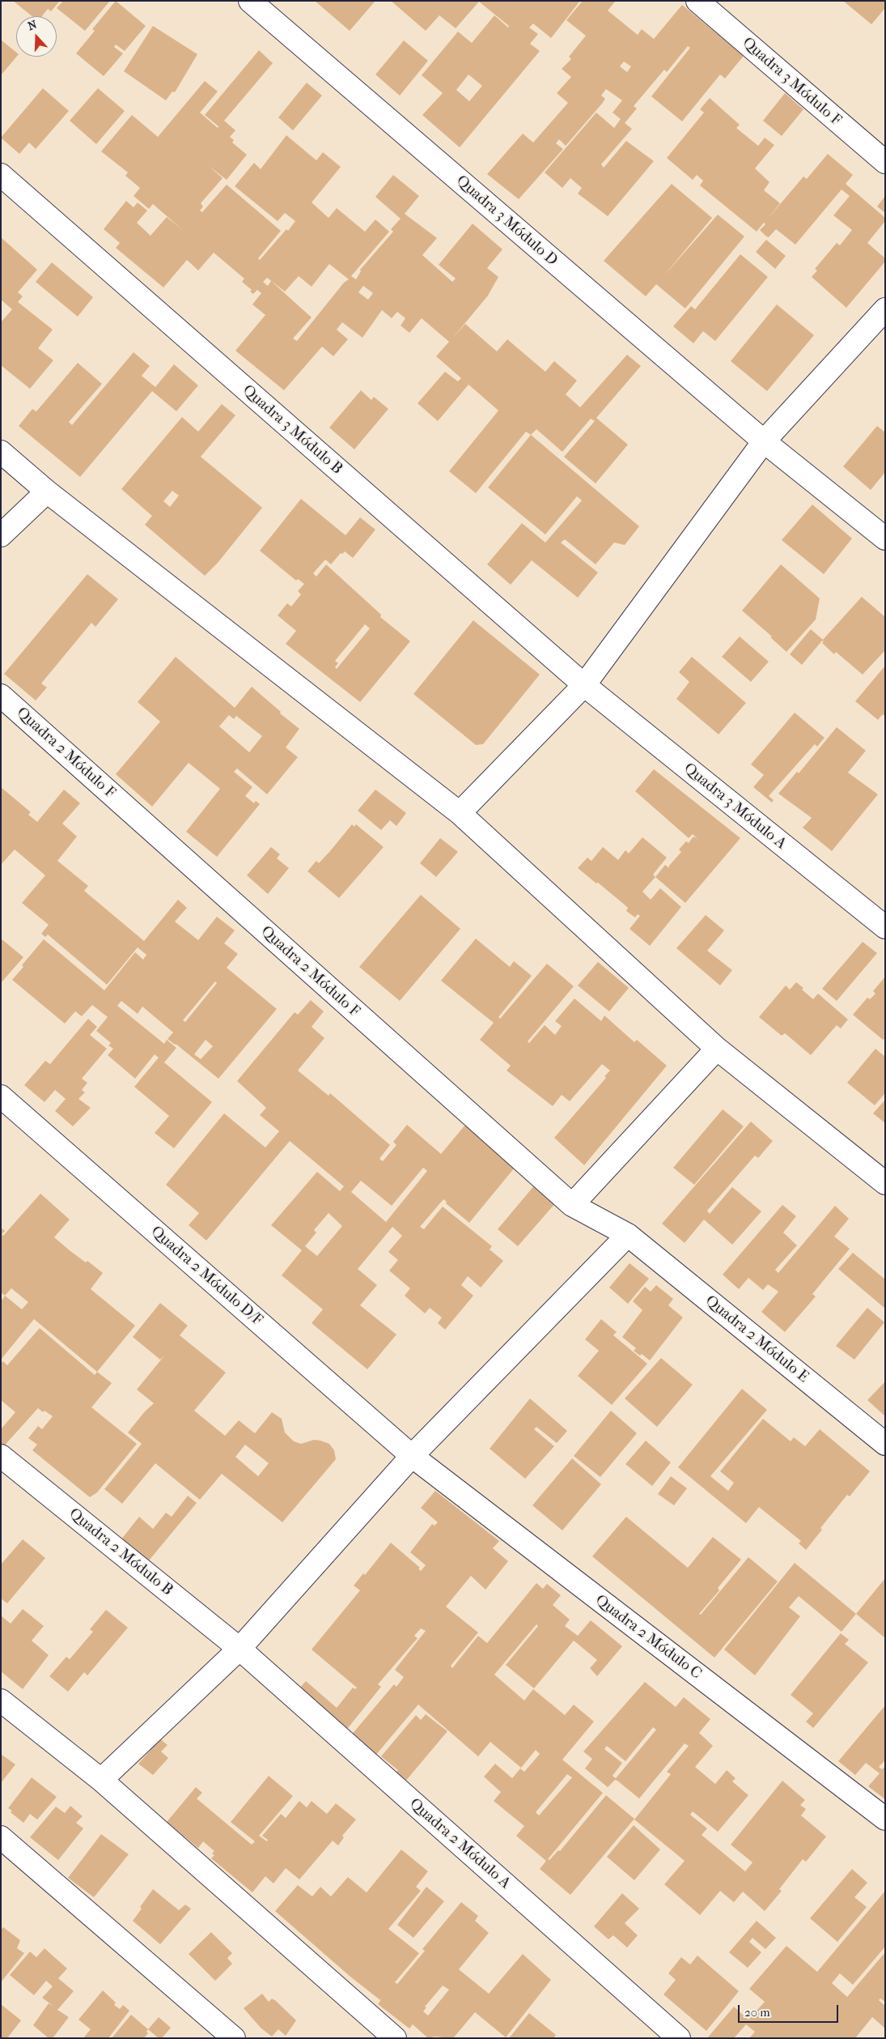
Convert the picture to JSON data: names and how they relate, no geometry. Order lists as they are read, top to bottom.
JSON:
{
  "streets": {
    "street": [
      "Quadra 3 Módulo F",
      "Quadra 3 Módulo D",
      "Quadra 3 Módulo B",
      "Quadra 2 Módulo F",
      "Quadra 3 Módulo A",
      "Quadra 2 Módulo D/F",
      "Quadra 2 Módulo E",
      "Quadra 2 Módulo B",
      "Quadra 2 Módulo C",
      "Quadra 2 Módulo A"
    ]
  },
  "crossings": [
    ["Quadra 3 Módulo B", "Quadra 3 Módulo A"],
    ["Quadra 2 Módulo F", "Quadra 2 Módulo E"],
    ["Quadra 2 Módulo D/F", "Quadra 2 Módulo C"],
    ["Quadra 2 Módulo B", "Quadra 2 Módulo A"]
  ],
  "scale_bar": "20 m",
  "north": "top"
}
